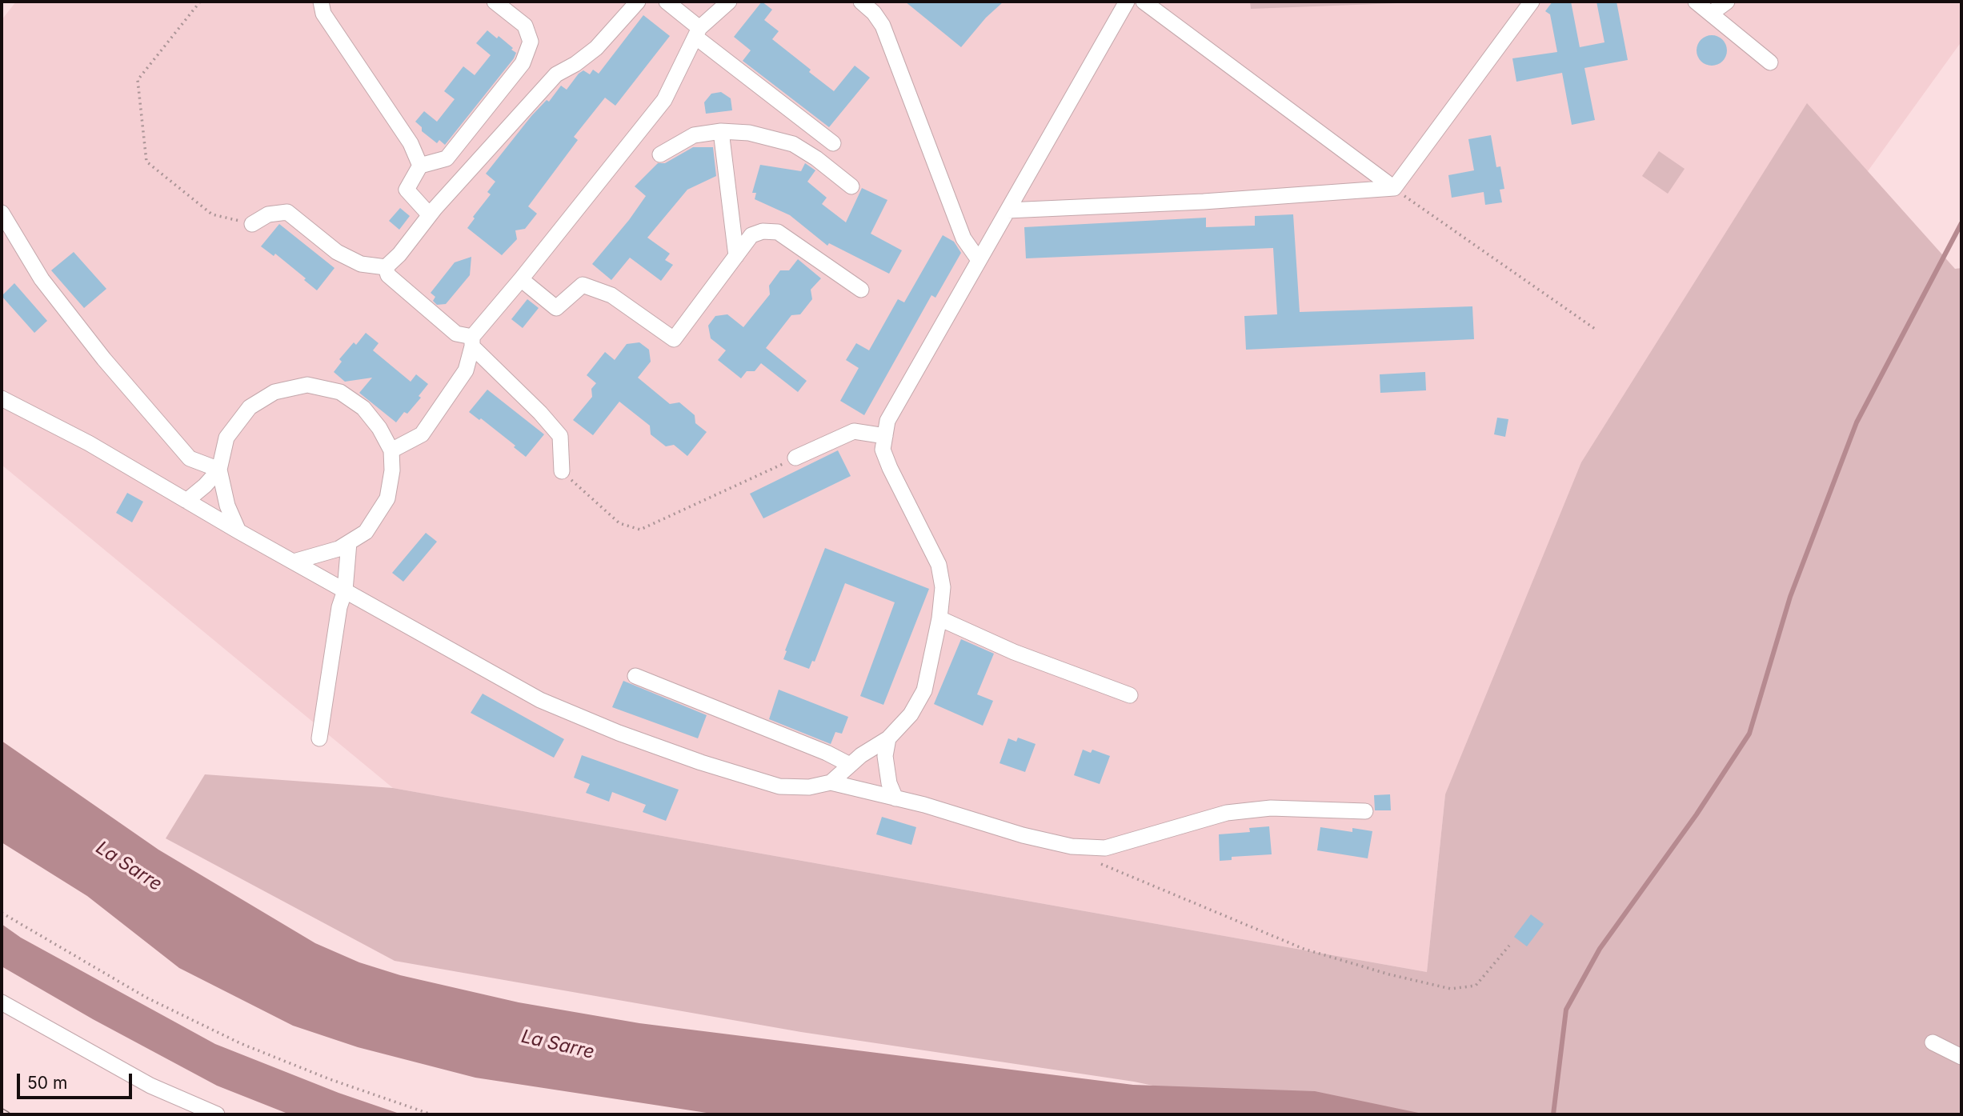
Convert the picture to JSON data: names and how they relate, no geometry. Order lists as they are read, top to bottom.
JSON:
{
  "water": ["La Sarre"],
  "scale_bar": "50 m"
}
